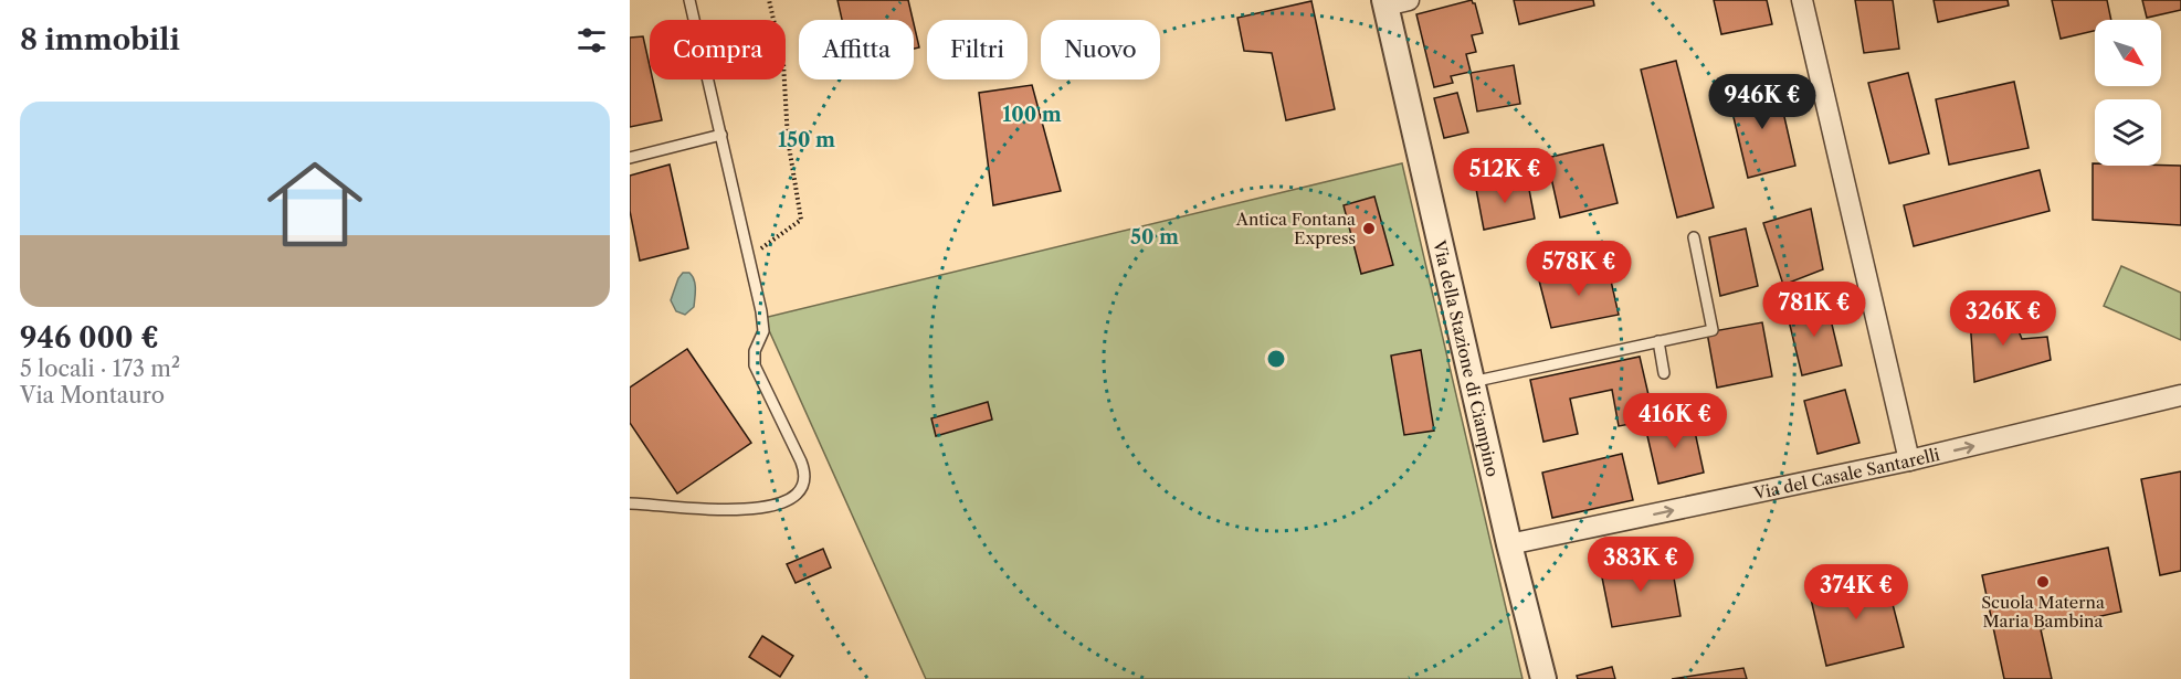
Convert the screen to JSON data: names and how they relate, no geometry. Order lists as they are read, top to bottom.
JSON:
{
  "streets": {
    "street": ["Via della Stazione di Ciampino", "Via del Casale Santarelli"]
  },
  "crossings": [
    ["Via della Stazione di Ciampino", "Via del Casale Santarelli"]
  ],
  "one_way": ["Via del Casale Santarelli"],
  "places": ["Antica Fontana Express", "Scuola Materna Maria Bambina"],
  "north": "bottom right",
  "page": {
    "heading": "8 immobili",
    "chip": [
      "Compra",
      "Affitta",
      "Filtri",
      "Nuovo"
    ],
    "price": [
      "946K €",
      "512K €",
      "578K €",
      "781K €",
      "326K €",
      "416K €",
      "383K €",
      "374K €"
    ],
    "list": [
      {
        "name": "946 000 €",
        "note": "5 locali · 173 m² · Via Montauro"
      }
    ]
  },
  "rings": ["100 m", "150 m", "50 m"]
}
